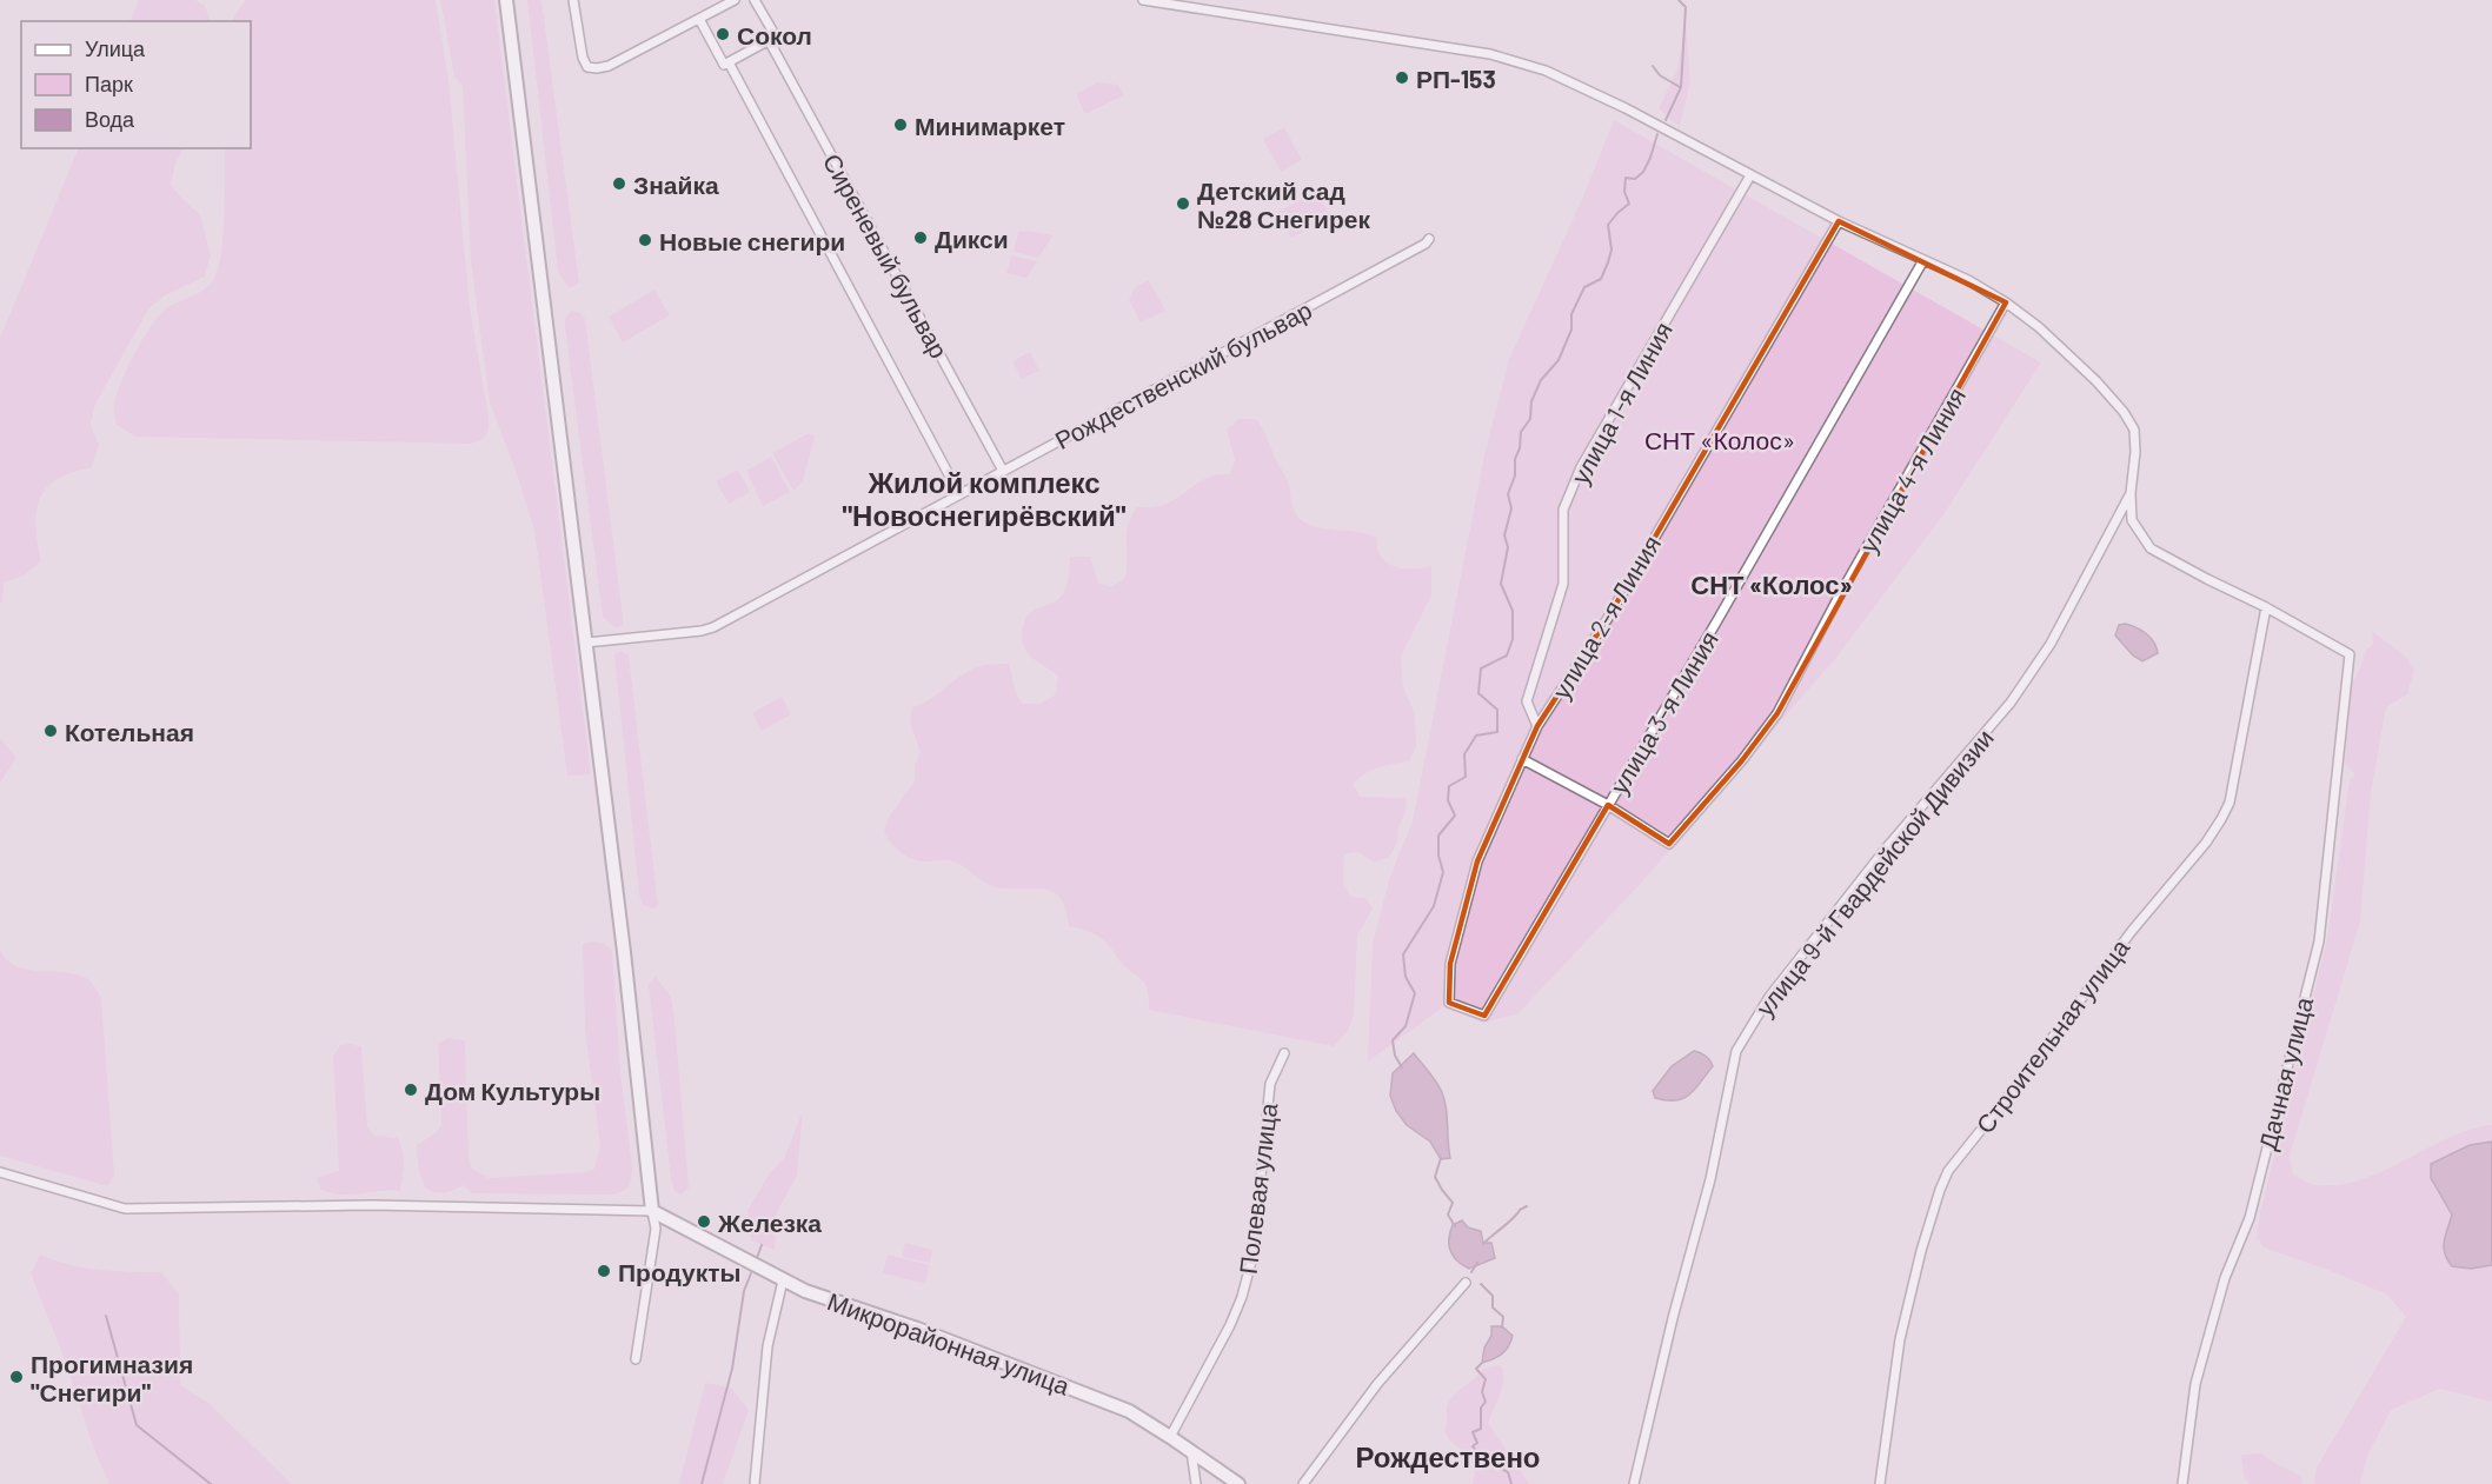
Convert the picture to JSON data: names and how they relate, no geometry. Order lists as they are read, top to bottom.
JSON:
{
  "streets": {
    "street": [
      "Сиреневый бульвар",
      "Рождественский бульвар",
      "улица 1-я Линия",
      "улица 4-я Линия",
      "улица 2-я Линия",
      "улица 3-я Линия",
      "улица 9-й Гвардейской Дивизии",
      "Строительная улица",
      "Дачная улица",
      "Полевая улица",
      "Микрорайонная улица"
    ]
  },
  "crossings": [
    ["Сиреневый бульвар", "Рождественский бульвар"],
    ["улица 1-я Линия", "улица 2-я Линия"],
    ["улица 4-я Линия", "улица 3-я Линия"],
    ["улица 2-я Линия", "улица 3-я Линия"],
    ["Строительная улица", "Дачная улица"],
    ["Полевая улица", "Микрорайонная улица"]
  ],
  "districts": ["Жилой комплекс \"Новоснегирёвский\"", "СНТ «Колос»", "Рождествено"],
  "parks": ["СНТ «Колос»"],
  "places": [
    "Сокол",
    "РП-153",
    "Минимаркет",
    "Знайка",
    "Детский сад №28 Снегирек",
    "Дикси",
    "Новые снегири",
    "Котельная",
    "Дом Культуры",
    "Железка",
    "Продукты",
    "Прогимназия \"Снегири\""
  ],
  "legend": ["Улица", "Парк", "Вода"]
}
